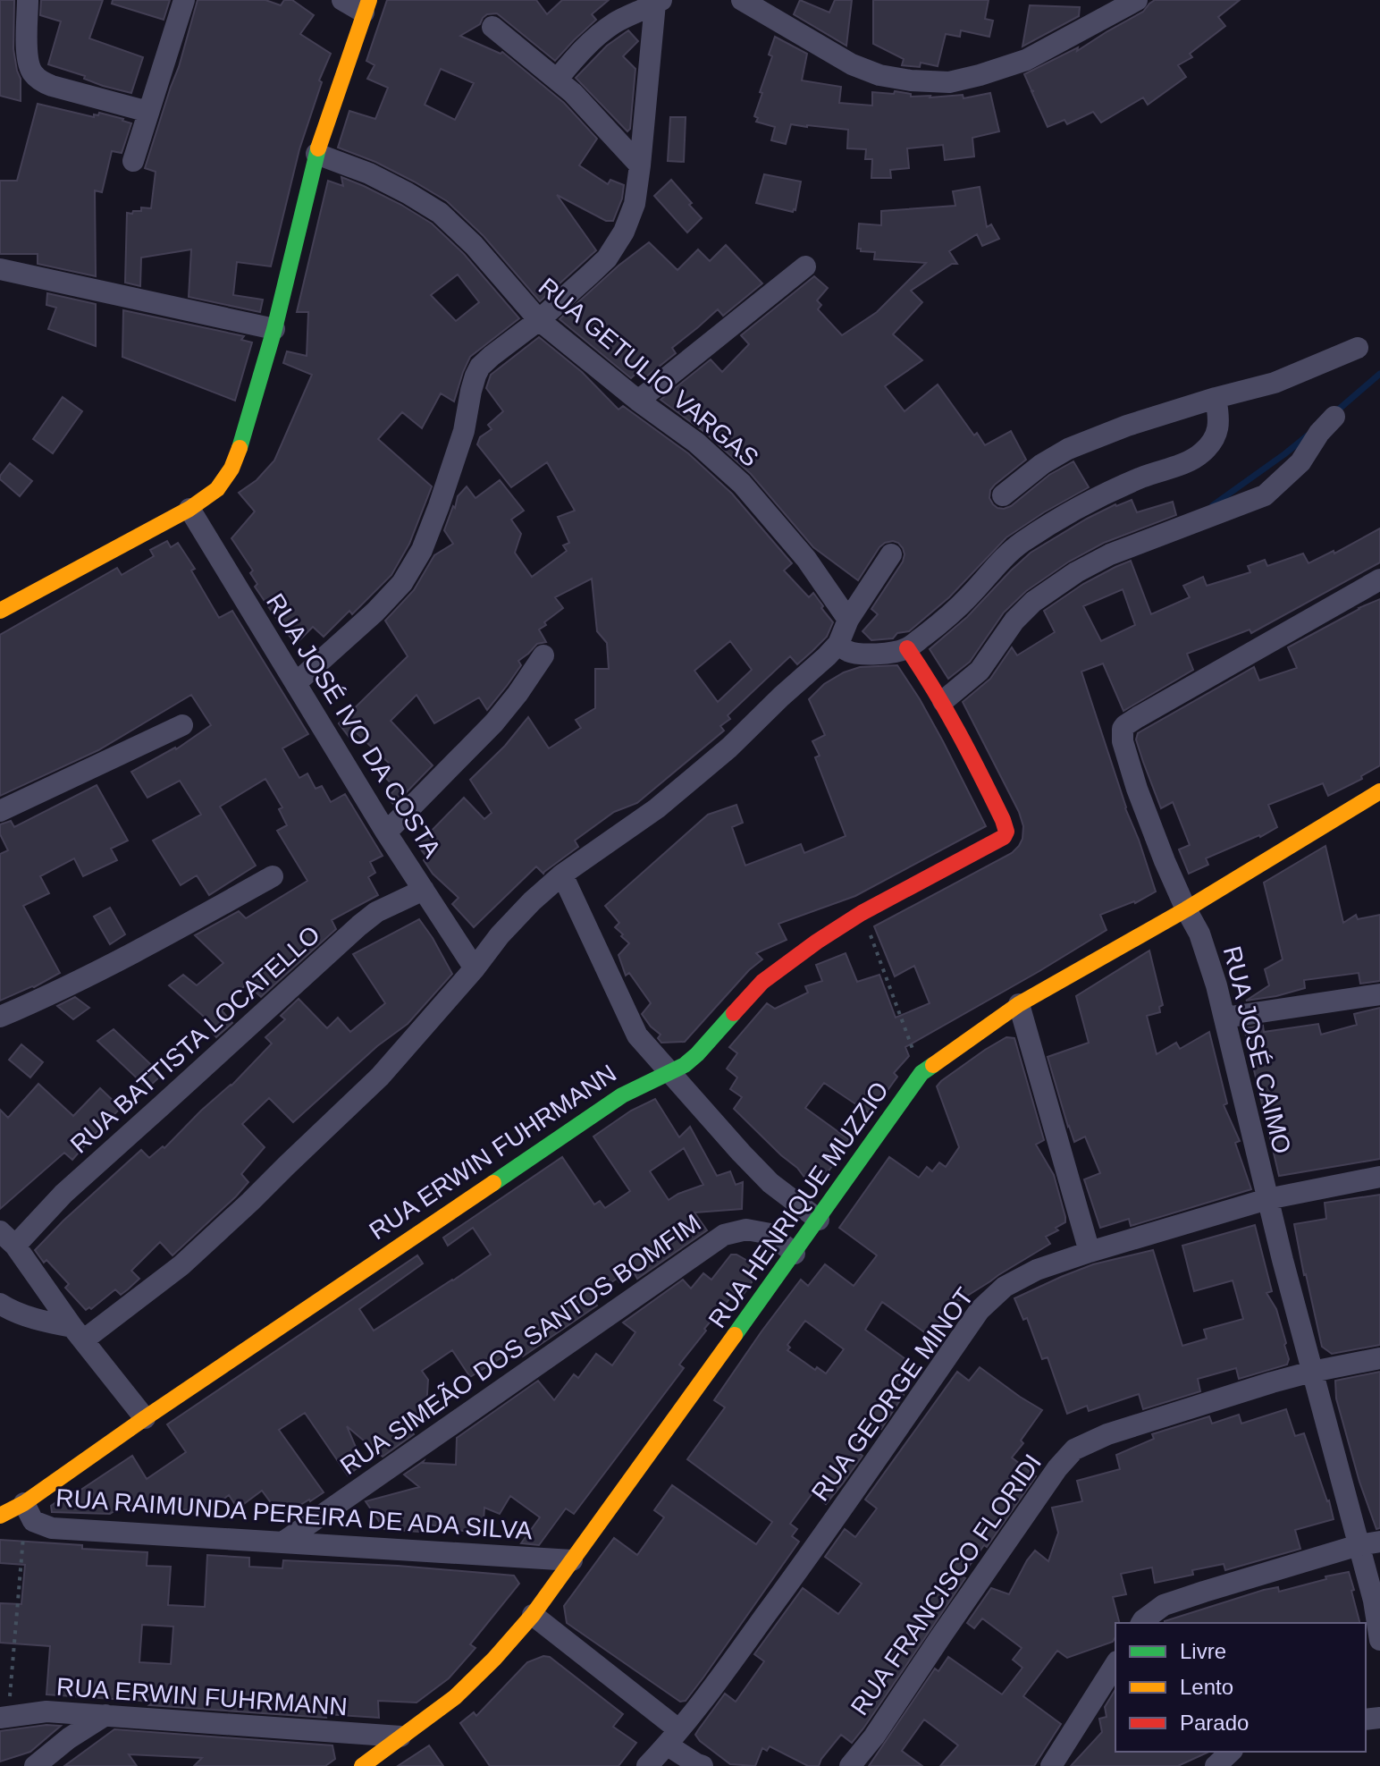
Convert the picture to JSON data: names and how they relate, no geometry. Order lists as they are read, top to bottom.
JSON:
{
  "streets": {
    "street": [
      "RUA GETULIO VARGAS",
      "RUA JOSÉ IVO DA COSTA",
      "RUA BATTISTA LOCATELLO",
      "RUA JOSÉ CAIMO",
      "RUA ERWIN FUHRMANN",
      "RUA HENRIQUE MUZZIO",
      "RUA SIMEÃO DOS SANTOS BOMFIM",
      "RUA GEORGE MINOT",
      "RUA RAIMUNDA PEREIRA DE ADA SILVA",
      "RUA FRANCISCO FLORIDI"
    ]
  },
  "crossings": [
    ["RUA JOSÉ IVO DA COSTA", "RUA BATTISTA LOCATELLO"],
    ["RUA JOSÉ CAIMO", "RUA HENRIQUE MUZZIO"],
    ["RUA JOSÉ CAIMO", "RUA GEORGE MINOT"],
    ["RUA JOSÉ CAIMO", "RUA FRANCISCO FLORIDI"],
    ["RUA ERWIN FUHRMANN", "RUA HENRIQUE MUZZIO"],
    ["RUA ERWIN FUHRMANN", "RUA RAIMUNDA PEREIRA DE ADA SILVA"],
    ["RUA HENRIQUE MUZZIO", "RUA SIMEÃO DOS SANTOS BOMFIM"],
    ["RUA HENRIQUE MUZZIO", "RUA RAIMUNDA PEREIRA DE ADA SILVA"],
    ["RUA SIMEÃO DOS SANTOS BOMFIM", "RUA RAIMUNDA PEREIRA DE ADA SILVA"]
  ],
  "legend": ["Livre", "Lento", "Parado"]
}
